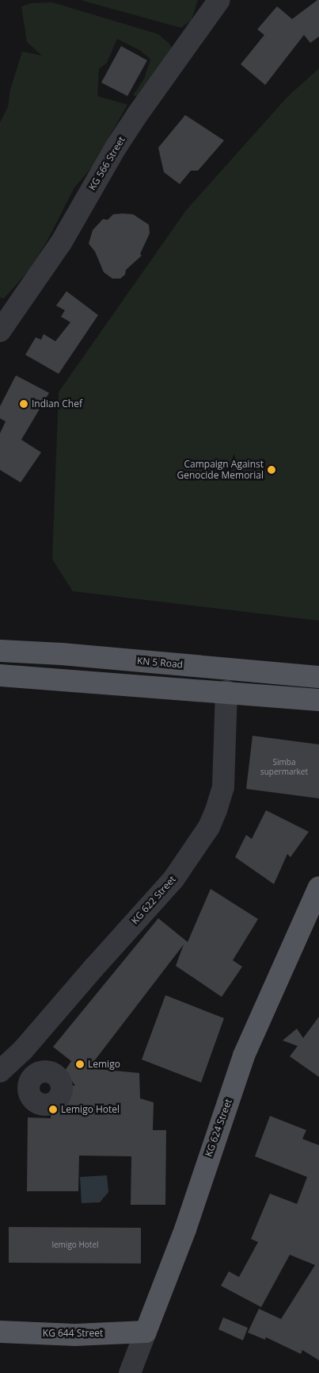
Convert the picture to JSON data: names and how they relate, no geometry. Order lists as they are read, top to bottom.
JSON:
{
  "streets": {
    "main road": ["KN 5 Road", "KG 624 Street", "KG 644 Street"],
    "street": ["KG 566 Street", "KG 622 Street"]
  },
  "crossings": [
    ["KG 624 Street", "KG 644 Street"]
  ],
  "places": [
    "Indian Chef",
    "Campaign Against Genocide Memorial",
    "Lemigo",
    "Lemigo Hotel"
  ],
  "house_numbers": ["Simba supermarket", "lemigo Hotel"]
}
